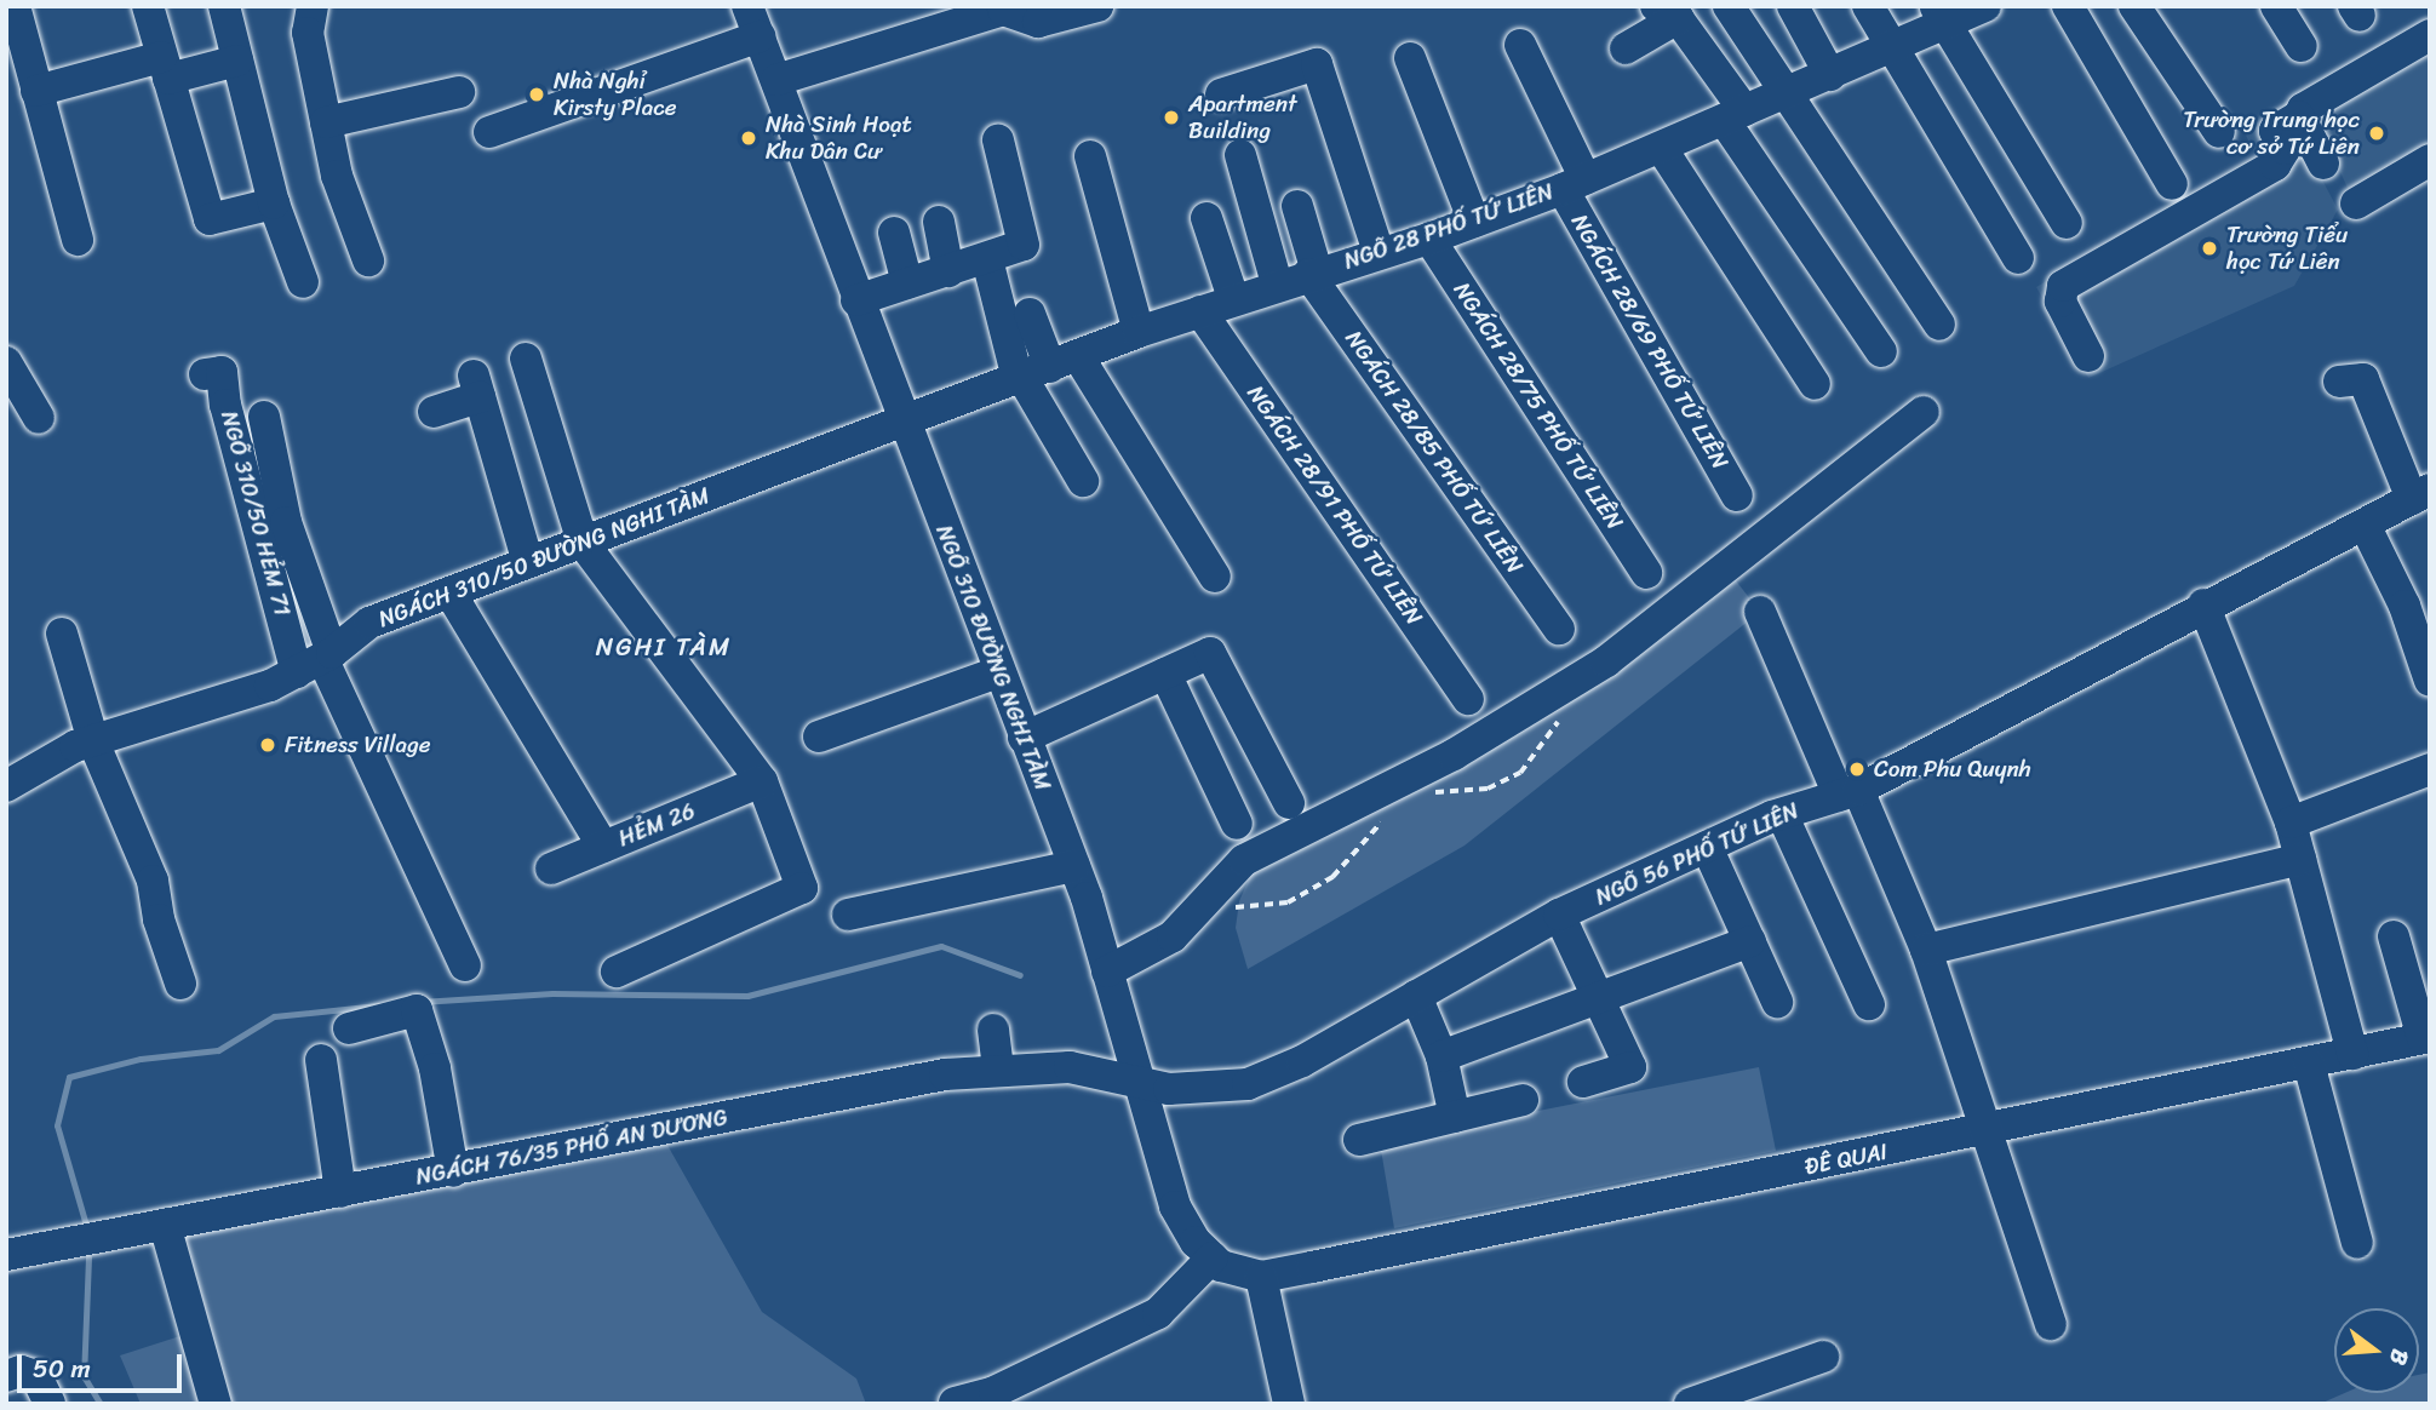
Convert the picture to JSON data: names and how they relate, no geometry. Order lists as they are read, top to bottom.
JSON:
{
  "streets": {
    "street": [
      "NGÕ 28 PHỐ TỨ LIÊN",
      "NGÁCH 28/69 PHỐ TỨ LIÊN",
      "NGÁCH 28/75 PHỐ TỨ LIÊN",
      "NGÁCH 28/85 PHỐ TỨ LIÊN",
      "NGÁCH 28/91 PHỐ TỨ LIÊN",
      "NGÕ 310/50 HẺM 71",
      "NGÁCH 310/50 ĐƯỜNG NGHI TÀM",
      "NGÕ 310 ĐƯỜNG NGHI TÀM",
      "HẺM 26",
      "NGÕ 56 PHỐ TỨ LIÊN",
      "NGÁCH 76/35 PHỐ AN DƯƠNG",
      "ĐÊ QUAI"
    ]
  },
  "crossings": [
    ["NGÕ 28 PHỐ TỨ LIÊN", "NGÁCH 28/69 PHỐ TỨ LIÊN"],
    ["NGÕ 28 PHỐ TỨ LIÊN", "NGÁCH 28/75 PHỐ TỨ LIÊN"],
    ["NGÕ 28 PHỐ TỨ LIÊN", "NGÁCH 28/85 PHỐ TỨ LIÊN"],
    ["NGÕ 28 PHỐ TỨ LIÊN", "NGÁCH 28/91 PHỐ TỨ LIÊN"],
    ["NGÕ 28 PHỐ TỨ LIÊN", "NGÁCH 310/50 ĐƯỜNG NGHI TÀM"],
    ["NGÕ 28 PHỐ TỨ LIÊN", "NGÕ 310 ĐƯỜNG NGHI TÀM"],
    ["NGÕ 310/50 HẺM 71", "NGÁCH 310/50 ĐƯỜNG NGHI TÀM"],
    ["NGÁCH 310/50 ĐƯỜNG NGHI TÀM", "NGÕ 310 ĐƯỜNG NGHI TÀM"],
    ["NGÕ 310 ĐƯỜNG NGHI TÀM", "NGÕ 56 PHỐ TỨ LIÊN"],
    ["NGÕ 310 ĐƯỜNG NGHI TÀM", "NGÁCH 76/35 PHỐ AN DƯƠNG"],
    ["NGÕ 310 ĐƯỜNG NGHI TÀM", "ĐÊ QUAI"],
    ["NGÕ 56 PHỐ TỨ LIÊN", "NGÁCH 76/35 PHỐ AN DƯƠNG"]
  ],
  "districts": ["NGHI TÀM"],
  "places": [
    "Nhà Nghỉ Kirsty Place",
    "Apartment Building",
    "Trường Trung học cơ sở Tứ Liên",
    "Nhà Sinh Hoạt Khu Dân Cư",
    "Trường Tiểu học Tứ Liên",
    "Fitness Village",
    "Com Phu Quynh"
  ],
  "scale_bar": "50 m",
  "north": "right"
}
